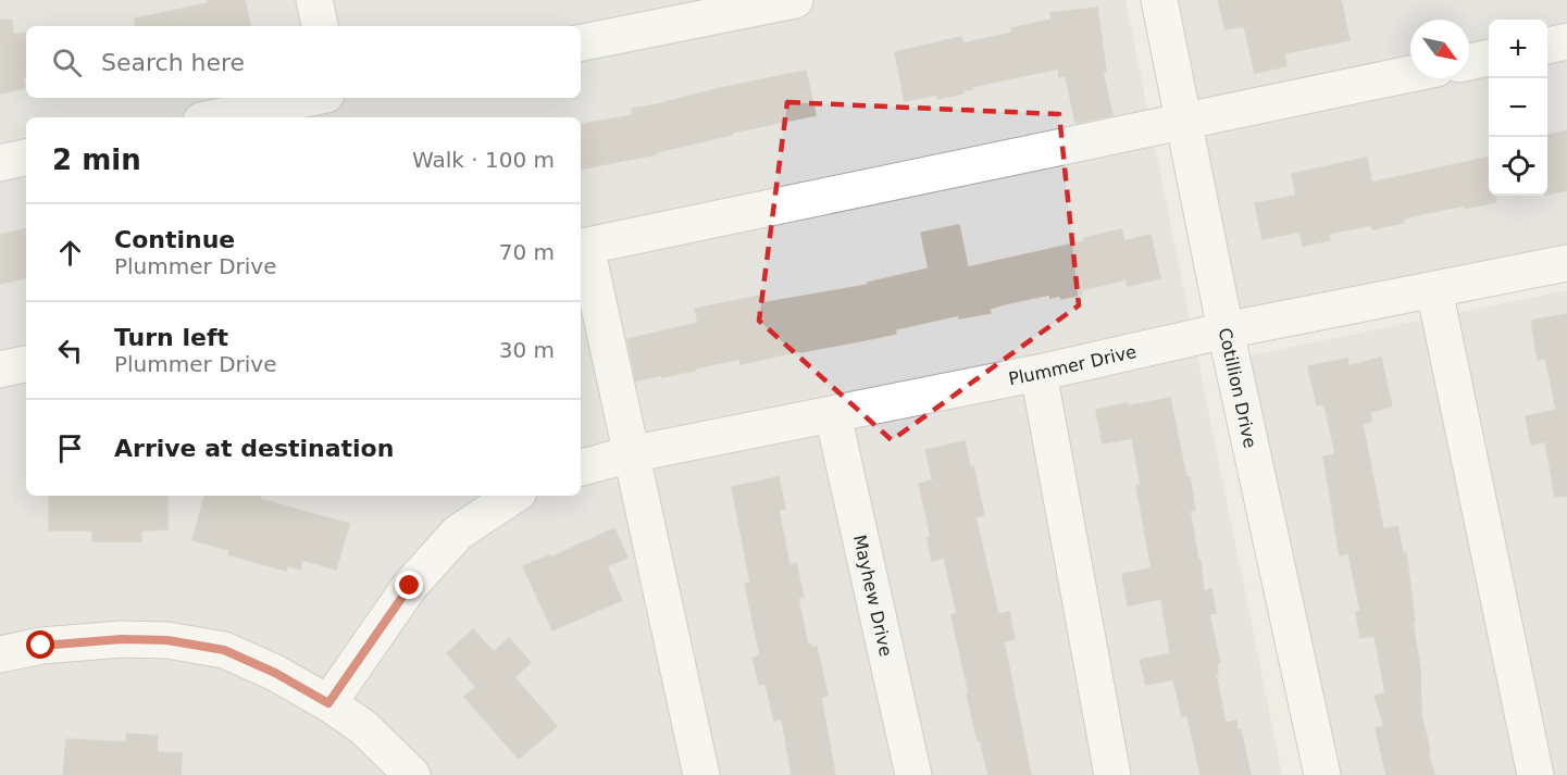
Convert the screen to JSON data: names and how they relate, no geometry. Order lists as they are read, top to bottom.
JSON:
{
  "streets": {
    "street": ["Plummer Drive", "Cotillion Drive", "Mayhew Drive"]
  },
  "crossings": [
    ["Plummer Drive", "Cotillion Drive"],
    ["Plummer Drive", "Mayhew Drive"]
  ],
  "north": "bottom right",
  "page": {
    "map_buttons": ["+", "−"],
    "search": "Search here",
    "heading": ["2 min", "Walk · 100 m"],
    "list": [
      ["Continue", "Plummer Drive", "70 m"],
      ["Turn left", "Plummer Drive", "30 m"],
      "Arrive at destination"
    ]
  }
}
